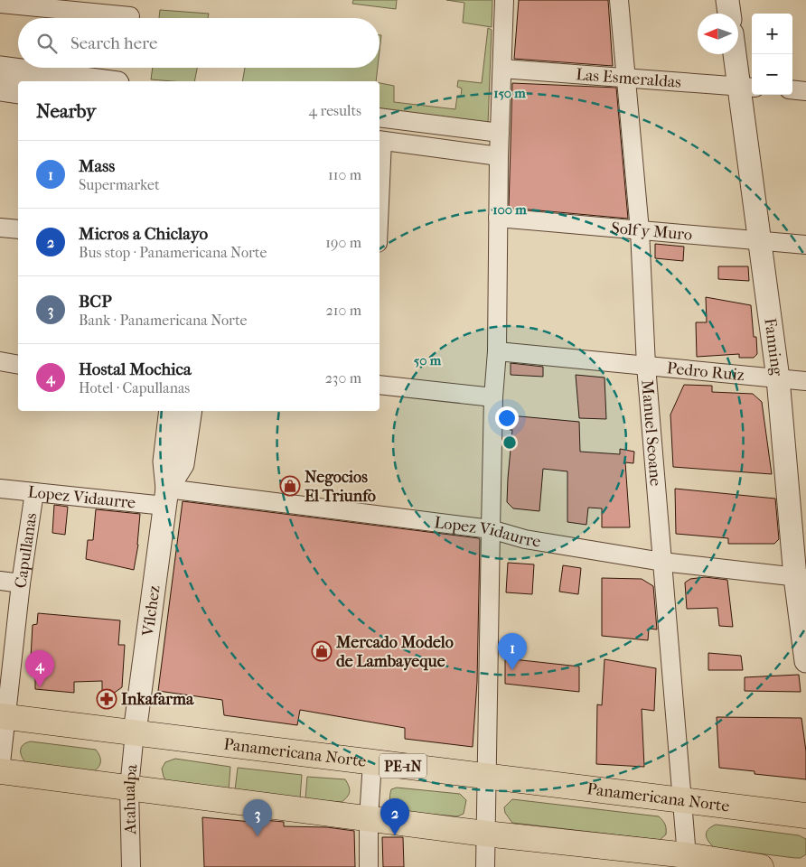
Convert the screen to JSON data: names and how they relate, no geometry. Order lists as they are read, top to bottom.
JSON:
{
  "streets": {
    "highway": ["Panamericana Norte", "PE-1N"],
    "street": [
      "Las Esmeraldas",
      "Solf y Muro",
      "Fanning",
      "Pedro Ruiz",
      "Manuel Seoane",
      "Lopez Vidaurre",
      "Capullanas",
      "Vílchez",
      "Atahualpa"
    ]
  },
  "crossings": [
    ["Las Esmeraldas", "Fanning"],
    ["Las Esmeraldas", "Manuel Seoane"],
    ["Solf y Muro", "Fanning"],
    ["Solf y Muro", "Manuel Seoane"],
    ["Fanning", "Pedro Ruiz"],
    ["Fanning", "Lopez Vidaurre"],
    ["Pedro Ruiz", "Manuel Seoane"],
    ["Manuel Seoane", "Lopez Vidaurre"],
    ["Manuel Seoane", "Panamericana Norte"],
    ["Lopez Vidaurre", "Capullanas"],
    ["Lopez Vidaurre", "Vílchez"],
    ["Capullanas", "Panamericana Norte"],
    ["Vílchez", "Panamericana Norte"],
    ["Vílchez", "Atahualpa"],
    ["Panamericana Norte", "Atahualpa"]
  ],
  "places": {
    "shop": ["Negocios El Triunfo", "Mercado Modelo de Lambayeque"],
    "pharmacy": ["Inkafarma"]
  },
  "north": "left",
  "page": {
    "map_buttons": ["+", "−"],
    "search": "Search here",
    "heading": ["Nearby", "4 results"],
    "list": [
      {
        "mark": "1",
        "name": "Mass",
        "note": "Supermarket",
        "value": "110 m"
      },
      {
        "mark": "2",
        "name": "Micros a Chiclayo",
        "note": "Bus stop · Panamericana Norte",
        "value": "190 m"
      },
      {
        "mark": "3",
        "name": "BCP",
        "note": "Bank · Panamericana Norte",
        "value": "210 m"
      },
      {
        "mark": "4",
        "name": "Hostal Mochica",
        "note": "Hotel · Capullanas",
        "value": "230 m"
      }
    ],
    "pins": [
      "1",
      "4",
      "2",
      "3"
    ]
  },
  "rings": ["150 m", "100 m", "50 m"]
}
